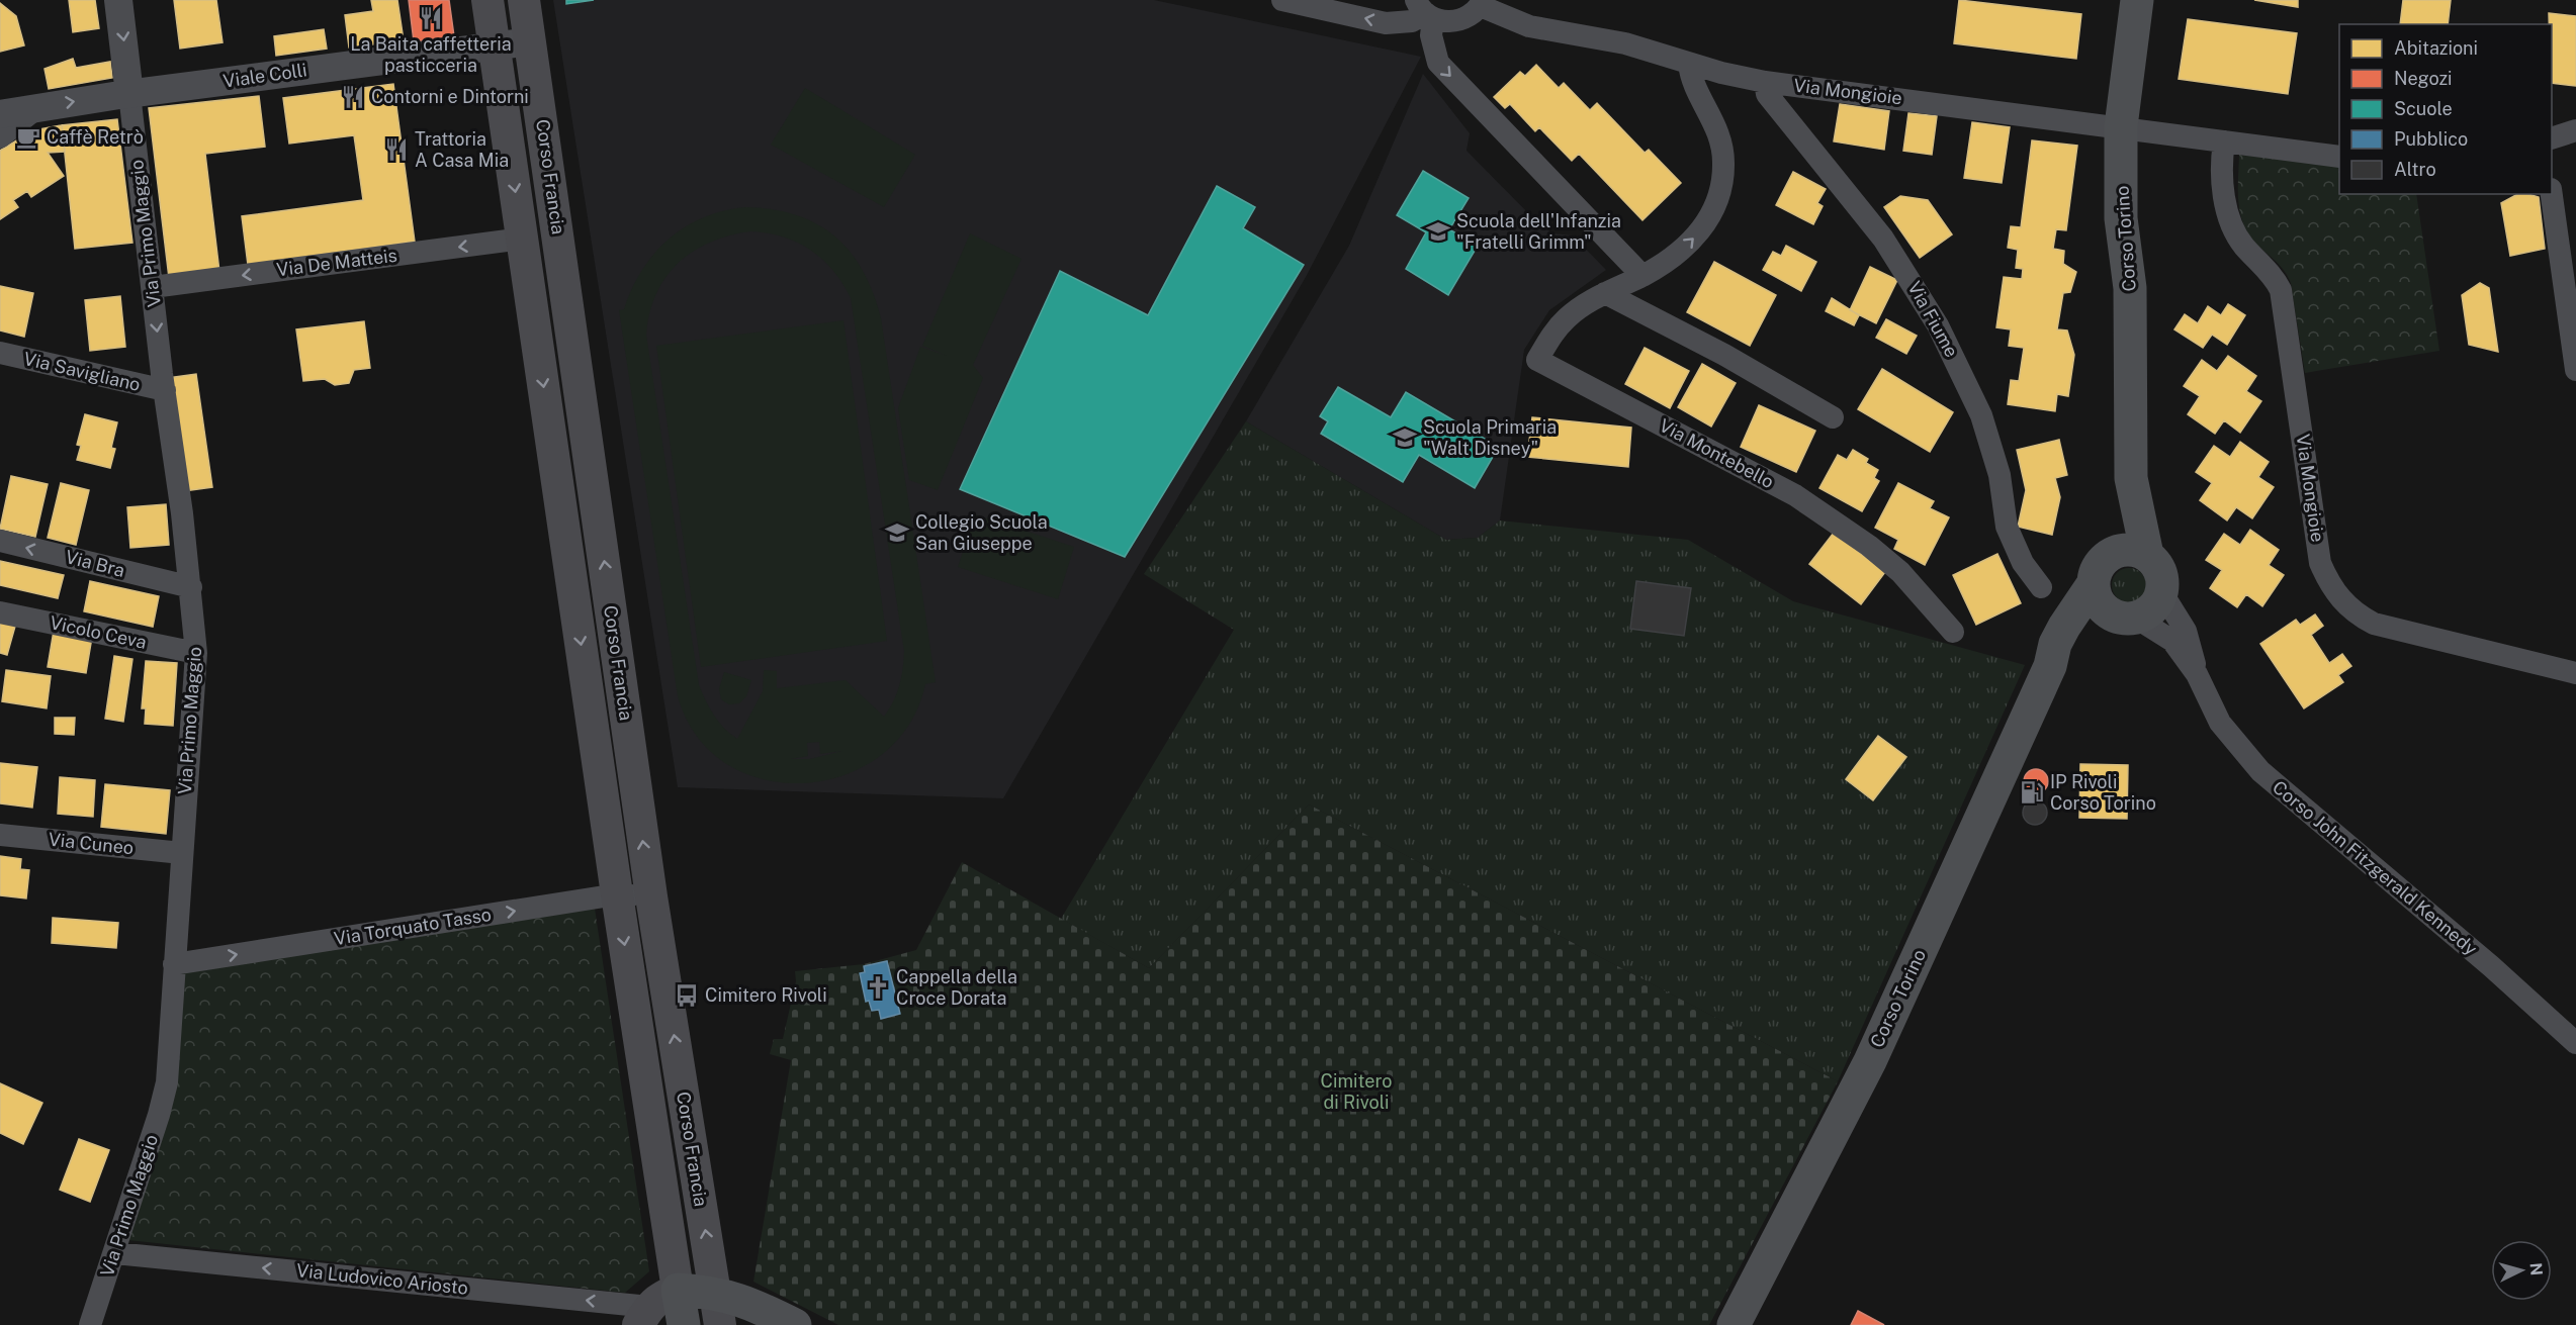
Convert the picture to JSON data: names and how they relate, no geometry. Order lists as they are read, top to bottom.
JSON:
{
  "streets": {
    "main road": ["Corso Francia", "Corso Torino"],
    "street": [
      "Viale Colli",
      "Via Mongioie",
      "Via Primo Maggio",
      "Via De Matteis",
      "Via Fiume",
      "Via Savigliano",
      "Via Montebello",
      "Via Bra",
      "Vicolo Ceva",
      "Via Cuneo",
      "Corso John Fitzgerald Kennedy",
      "Via Torquato Tasso",
      "Via Ludovico Ariosto"
    ]
  },
  "crossings": [
    ["Viale Colli", "Corso Francia"],
    ["Viale Colli", "Via Primo Maggio"],
    ["Via Mongioie", "Corso Torino"],
    ["Via Mongioie", "Via Fiume"],
    ["Via Mongioie", "Via Montebello"],
    ["Corso Francia", "Via De Matteis"],
    ["Corso Francia", "Via Torquato Tasso"],
    ["Via Primo Maggio", "Via De Matteis"],
    ["Via Primo Maggio", "Via Savigliano"],
    ["Via Primo Maggio", "Via Bra"],
    ["Via Primo Maggio", "Vicolo Ceva"],
    ["Via Primo Maggio", "Via Cuneo"],
    ["Via Primo Maggio", "Via Torquato Tasso"],
    ["Via Primo Maggio", "Via Ludovico Ariosto"],
    ["Corso Torino", "Corso John Fitzgerald Kennedy"]
  ],
  "one_way": [
    "Via De Matteis",
    "Via Bra",
    "Via Torquato Tasso",
    "Via Ludovico Ariosto"
  ],
  "parks": ["Cimitero di Rivoli"],
  "places": {
    "restaurant": ["La Baita caffetteria pasticceria", "Contorni e Dintorni", "Trattoria A Casa Mia"],
    "cafe": ["Caffè Retrò"],
    "school or university": ["Scuola dell'Infanzia \"Fratelli Grimm\"", "Scuola Primaria \"Walt Disney\"", "Collegio Scuola San Giuseppe"],
    "fuel station": ["IP Rivoli Corso Torino"],
    "church": ["Cappella della Croce Dorata"],
    "bus stop": ["Cimitero Rivoli"]
  },
  "legend": [
    "Abitazioni",
    "Negozi",
    "Scuole",
    "Pubblico",
    "Altro"
  ],
  "north": "right"
}
